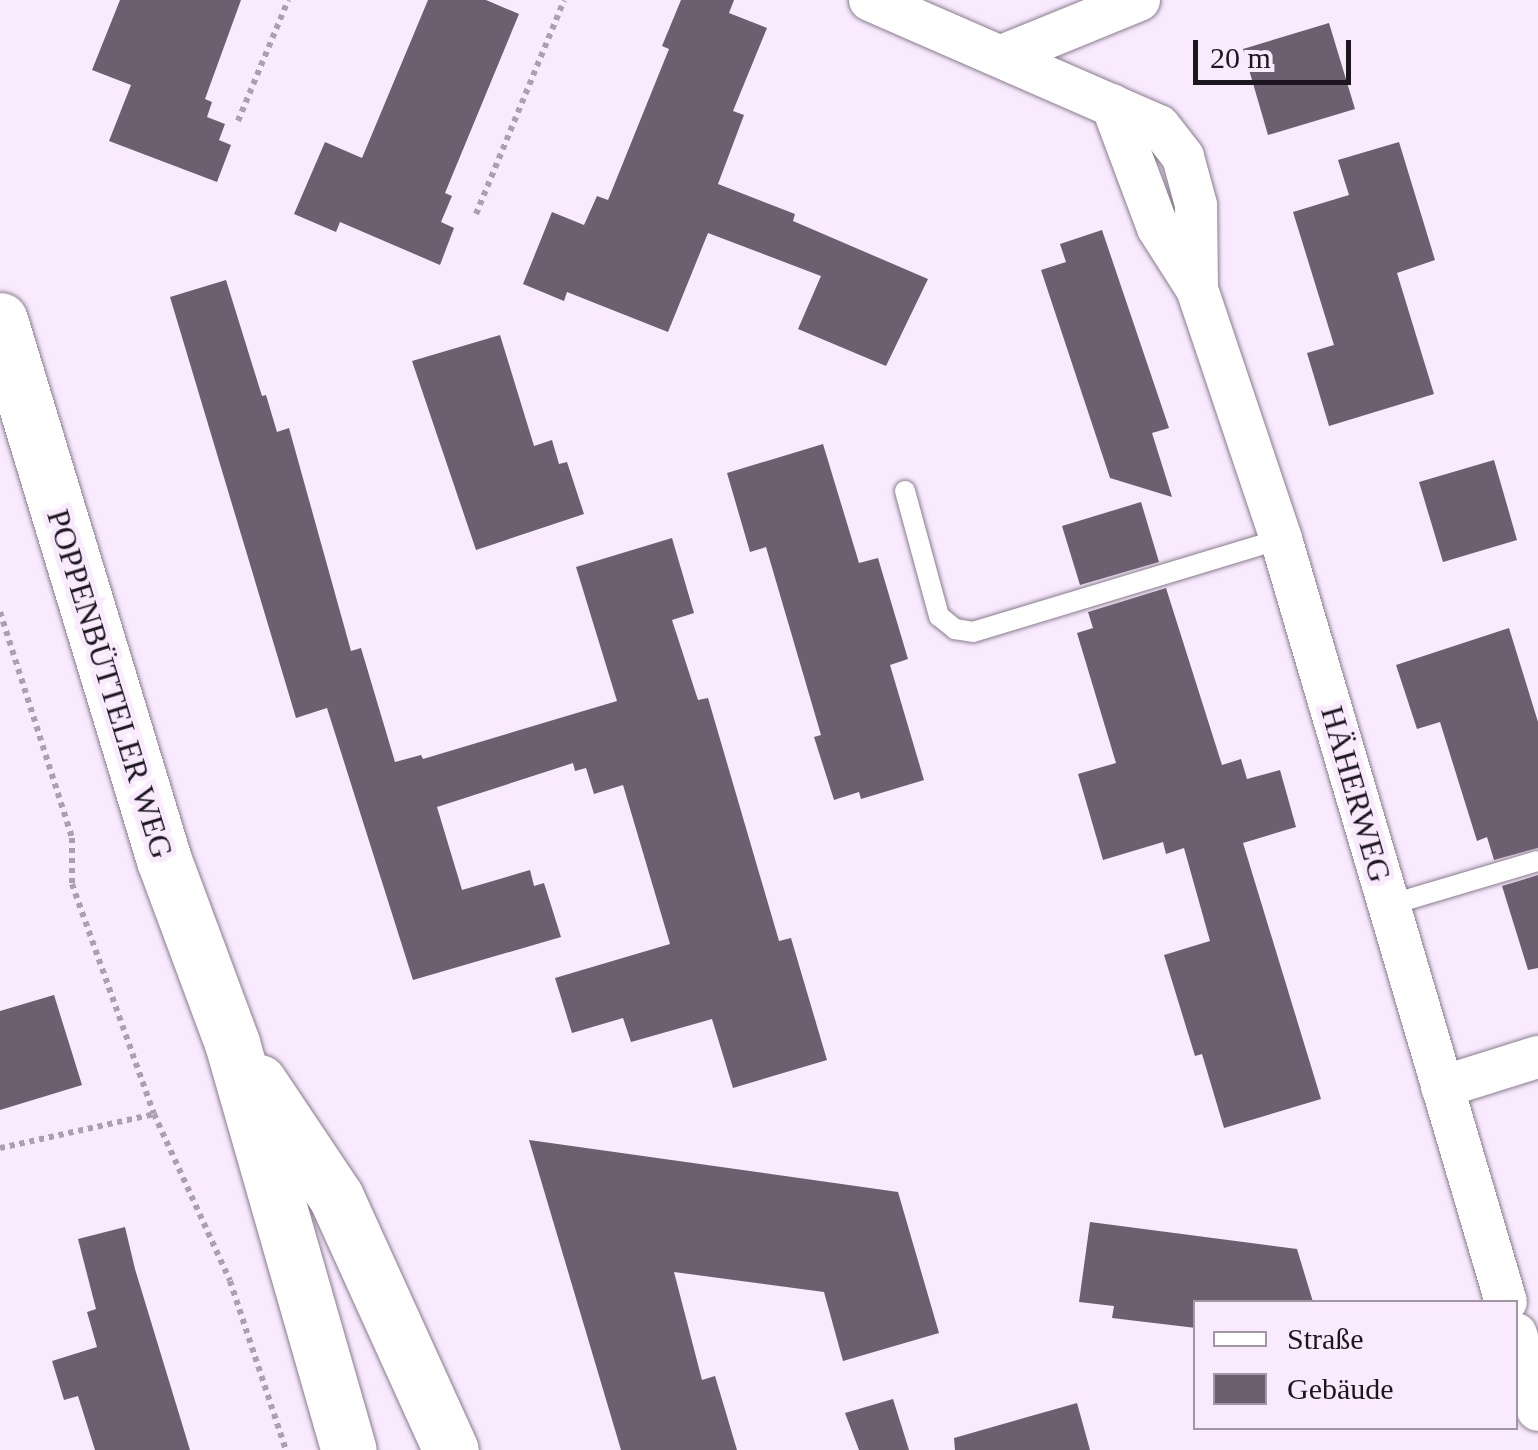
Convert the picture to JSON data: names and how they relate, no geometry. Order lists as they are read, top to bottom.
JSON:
{
  "streets": {
    "main road": ["POPPENBÜTTELER WEG"],
    "street": ["HÄHERWEG"]
  },
  "legend": ["Straße", "Gebäude"],
  "scale_bar": "20 m"
}
